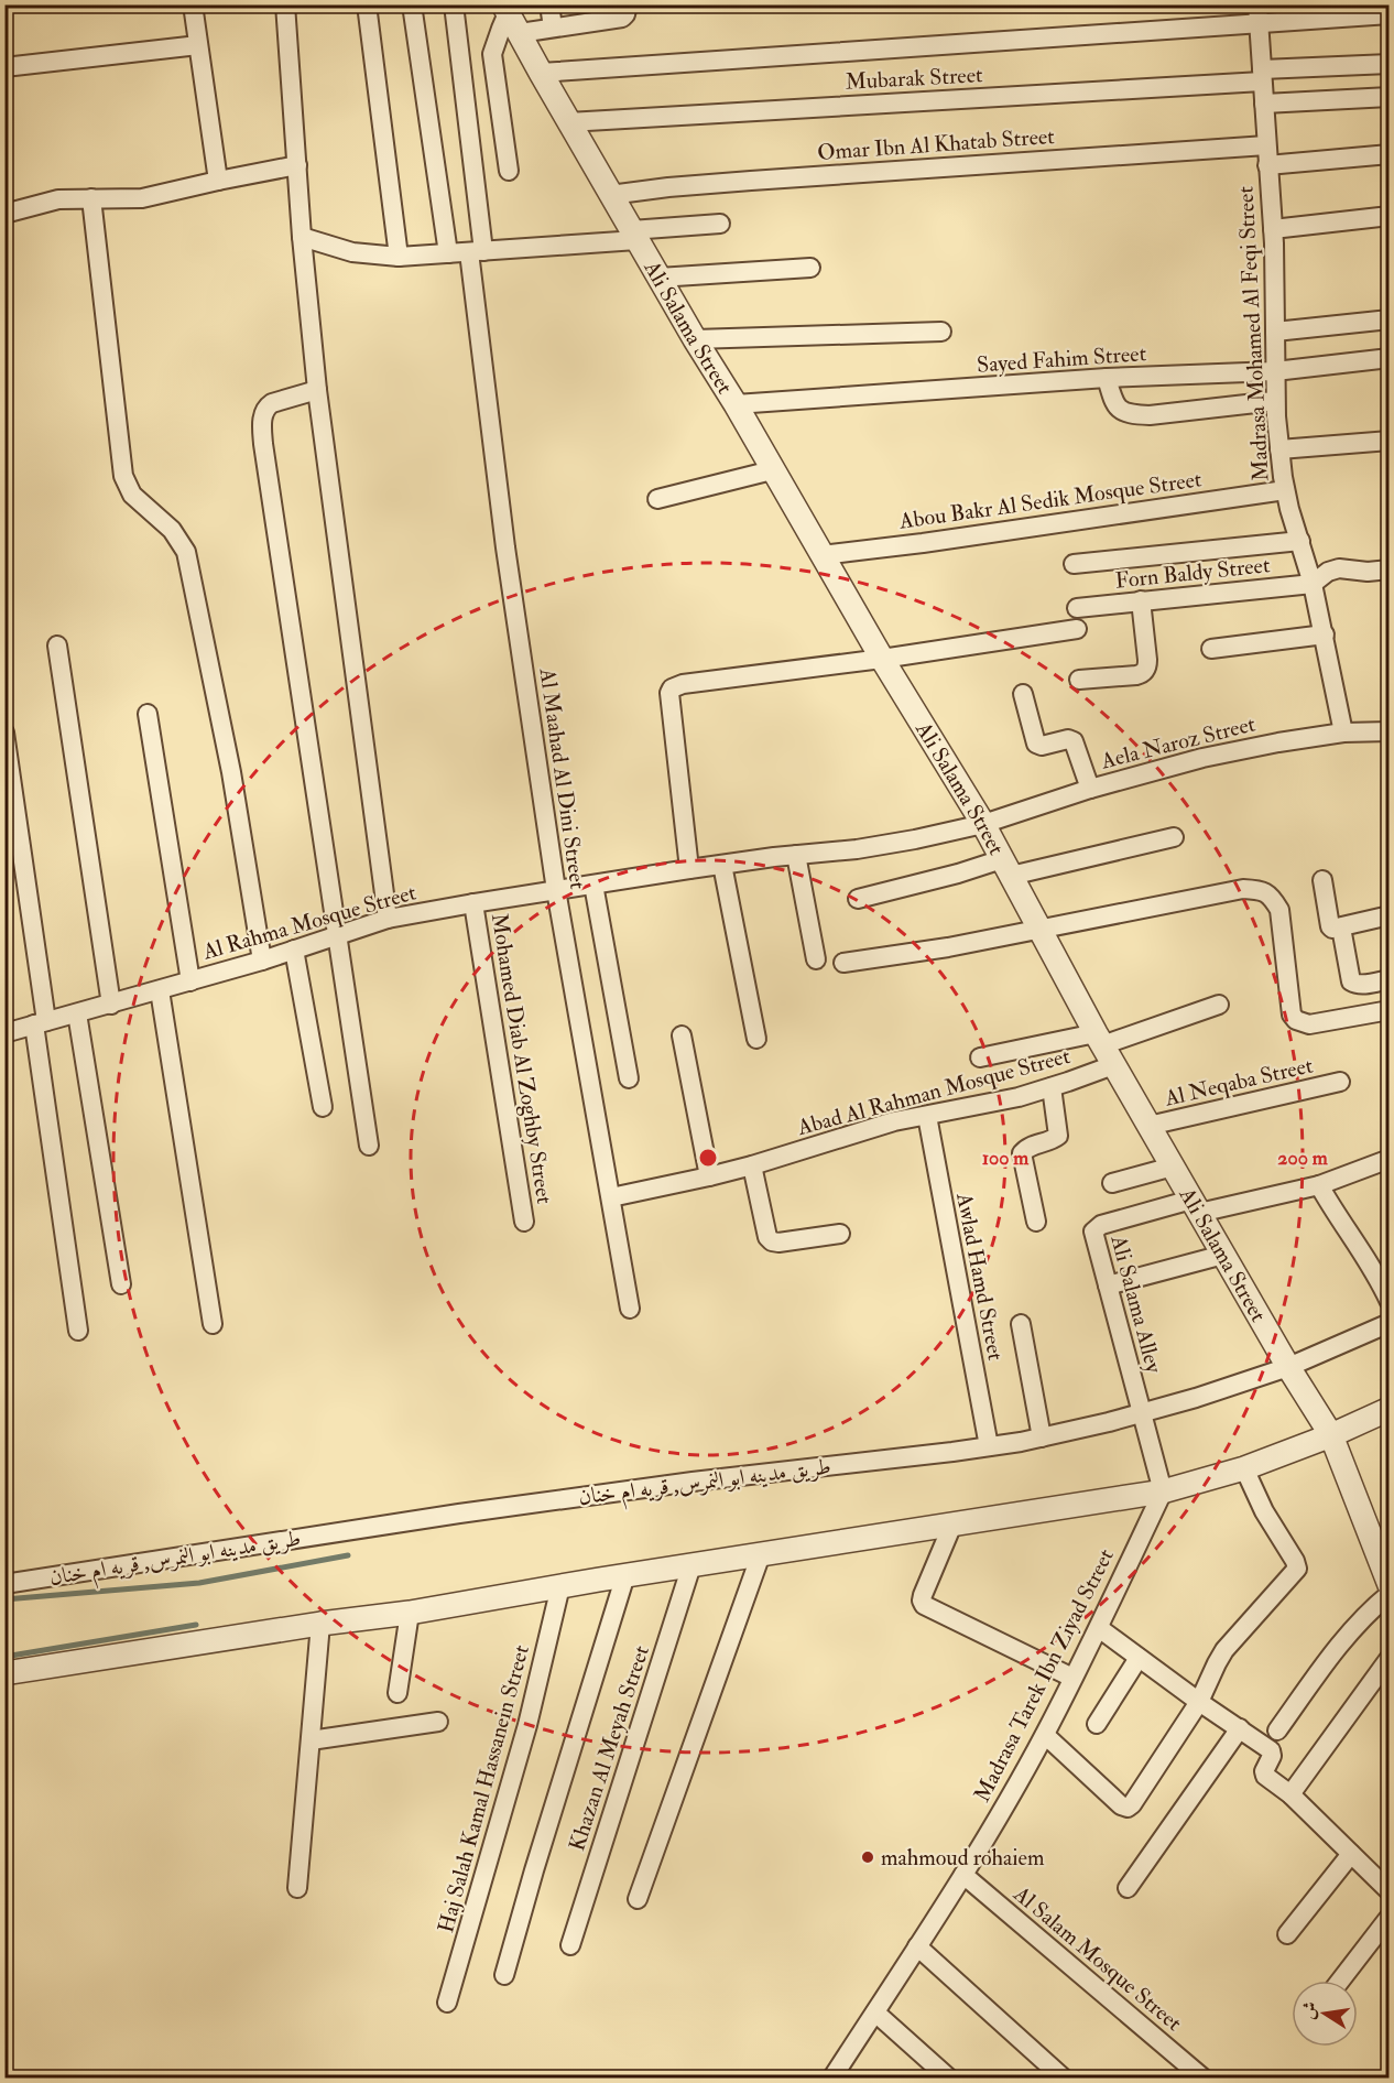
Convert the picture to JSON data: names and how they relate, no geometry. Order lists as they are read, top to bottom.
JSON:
{
  "streets": {
    "street": [
      "Mubarak Street",
      "Omar Ibn Al Khatab Street",
      "Ali Salama Street",
      "Madrasa Mohamed Al Feqi Street",
      "Sayed Fahim Street",
      "Abou Bakr Al Sedik Mosque Street",
      "Forn Baldy Street",
      "Aela Naroz Street",
      "Al Maahad Al Dini Street",
      "Al Rahma Mosque Street",
      "Mohamed Diab Al Zoghby Street",
      "Al Neqaba Street",
      "Abad Al Rahman Mosque Street",
      "Awlad Hamd Street",
      "Ali Salama Alley",
      "طريق مدينه ابو النمرس, قريه ام خنان",
      "Madrasa Tarek Ibn Ziyad Street",
      "Khazan Al Meyah Street",
      "Haj Salah Kamal Hassanein Street",
      "Al Salam Mosque Street"
    ]
  },
  "crossings": [
    ["Mubarak Street", "Ali Salama Street"],
    ["Mubarak Street", "Madrasa Mohamed Al Feqi Street"],
    ["Omar Ibn Al Khatab Street", "Ali Salama Street"],
    ["Omar Ibn Al Khatab Street", "Madrasa Mohamed Al Feqi Street"],
    ["Ali Salama Street", "Sayed Fahim Street"],
    ["Ali Salama Street", "Abou Bakr Al Sedik Mosque Street"],
    ["Ali Salama Street", "Aela Naroz Street"],
    ["Ali Salama Street", "Al Rahma Mosque Street"],
    ["Ali Salama Street", "Al Neqaba Street"],
    ["Ali Salama Street", "Abad Al Rahman Mosque Street"],
    ["Ali Salama Street", "Ali Salama Alley"],
    ["Ali Salama Street", "طريق مدينه ابو النمرس, قريه ام خنان"],
    ["Madrasa Mohamed Al Feqi Street", "Sayed Fahim Street"],
    ["Madrasa Mohamed Al Feqi Street", "Abou Bakr Al Sedik Mosque Street"],
    ["Madrasa Mohamed Al Feqi Street", "Forn Baldy Street"],
    ["Madrasa Mohamed Al Feqi Street", "Aela Naroz Street"],
    ["Aela Naroz Street", "Al Rahma Mosque Street"],
    ["Al Maahad Al Dini Street", "Al Rahma Mosque Street"],
    ["Al Maahad Al Dini Street", "Abad Al Rahman Mosque Street"],
    ["Al Rahma Mosque Street", "Mohamed Diab Al Zoghby Street"],
    ["Abad Al Rahman Mosque Street", "Awlad Hamd Street"],
    ["Awlad Hamd Street", "طريق مدينه ابو النمرس, قريه ام خنان"],
    ["Ali Salama Alley", "طريق مدينه ابو النمرس, قريه ام خنان"],
    ["Ali Salama Alley", "Madrasa Tarek Ibn Ziyad Street"],
    ["Madrasa Tarek Ibn Ziyad Street", "Al Salam Mosque Street"]
  ],
  "places": ["mahmoud rohaiem"],
  "north": "left",
  "rings": ["100 m", "200 m"]
}
